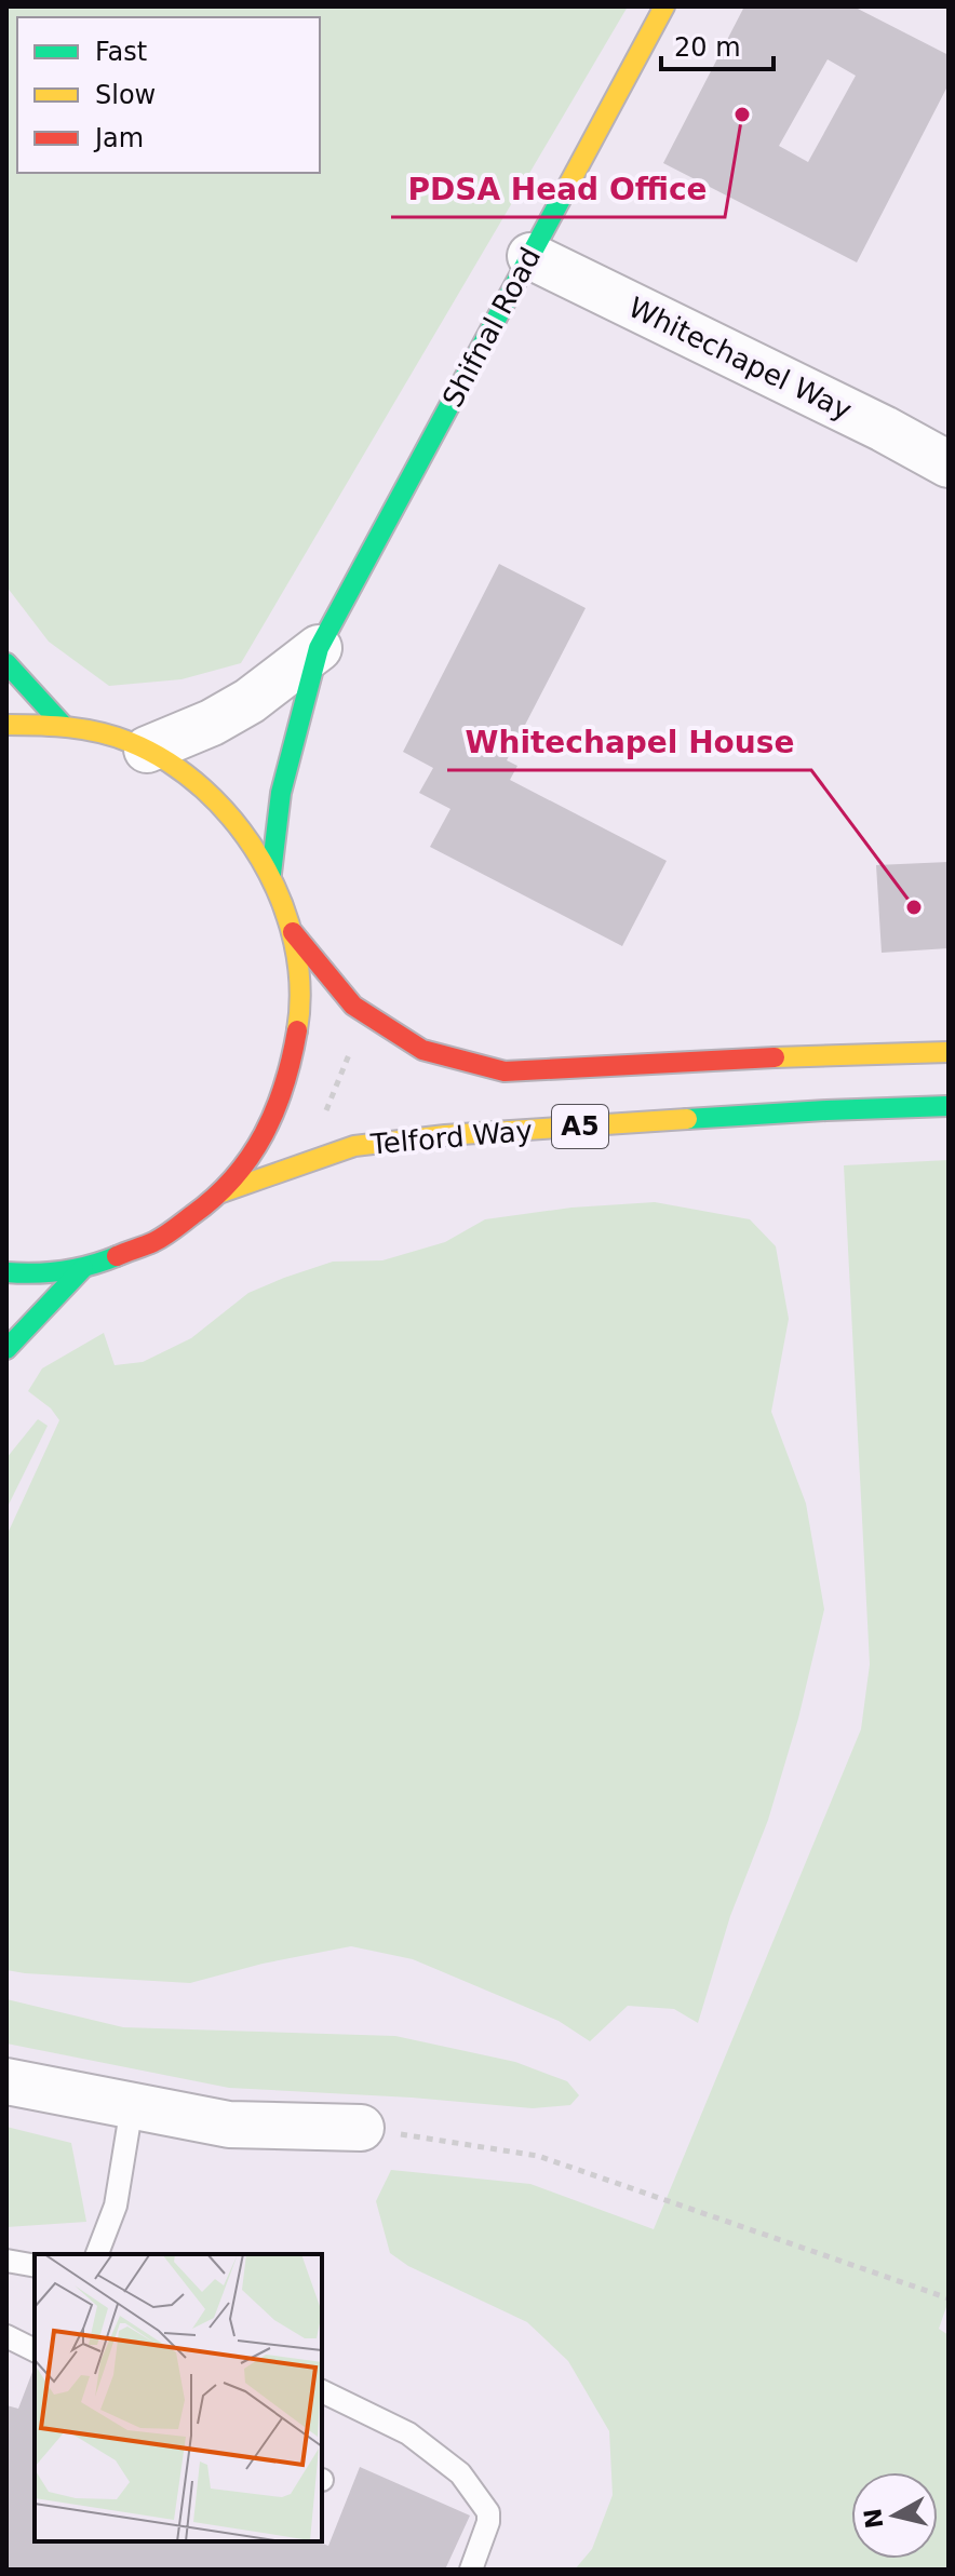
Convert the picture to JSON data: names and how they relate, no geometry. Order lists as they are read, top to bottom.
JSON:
{
  "streets": {
    "main road": ["Shifnal Road", "A5", "Telford Way"],
    "street": ["Whitechapel Way"]
  },
  "crossings": [
    ["Shifnal Road", "Whitechapel Way"]
  ],
  "places": ["PDSA Head Office", "Whitechapel House"],
  "legend": ["Fast", "Slow", "Jam"],
  "scale_bar": "20 m",
  "north": "left"
}
